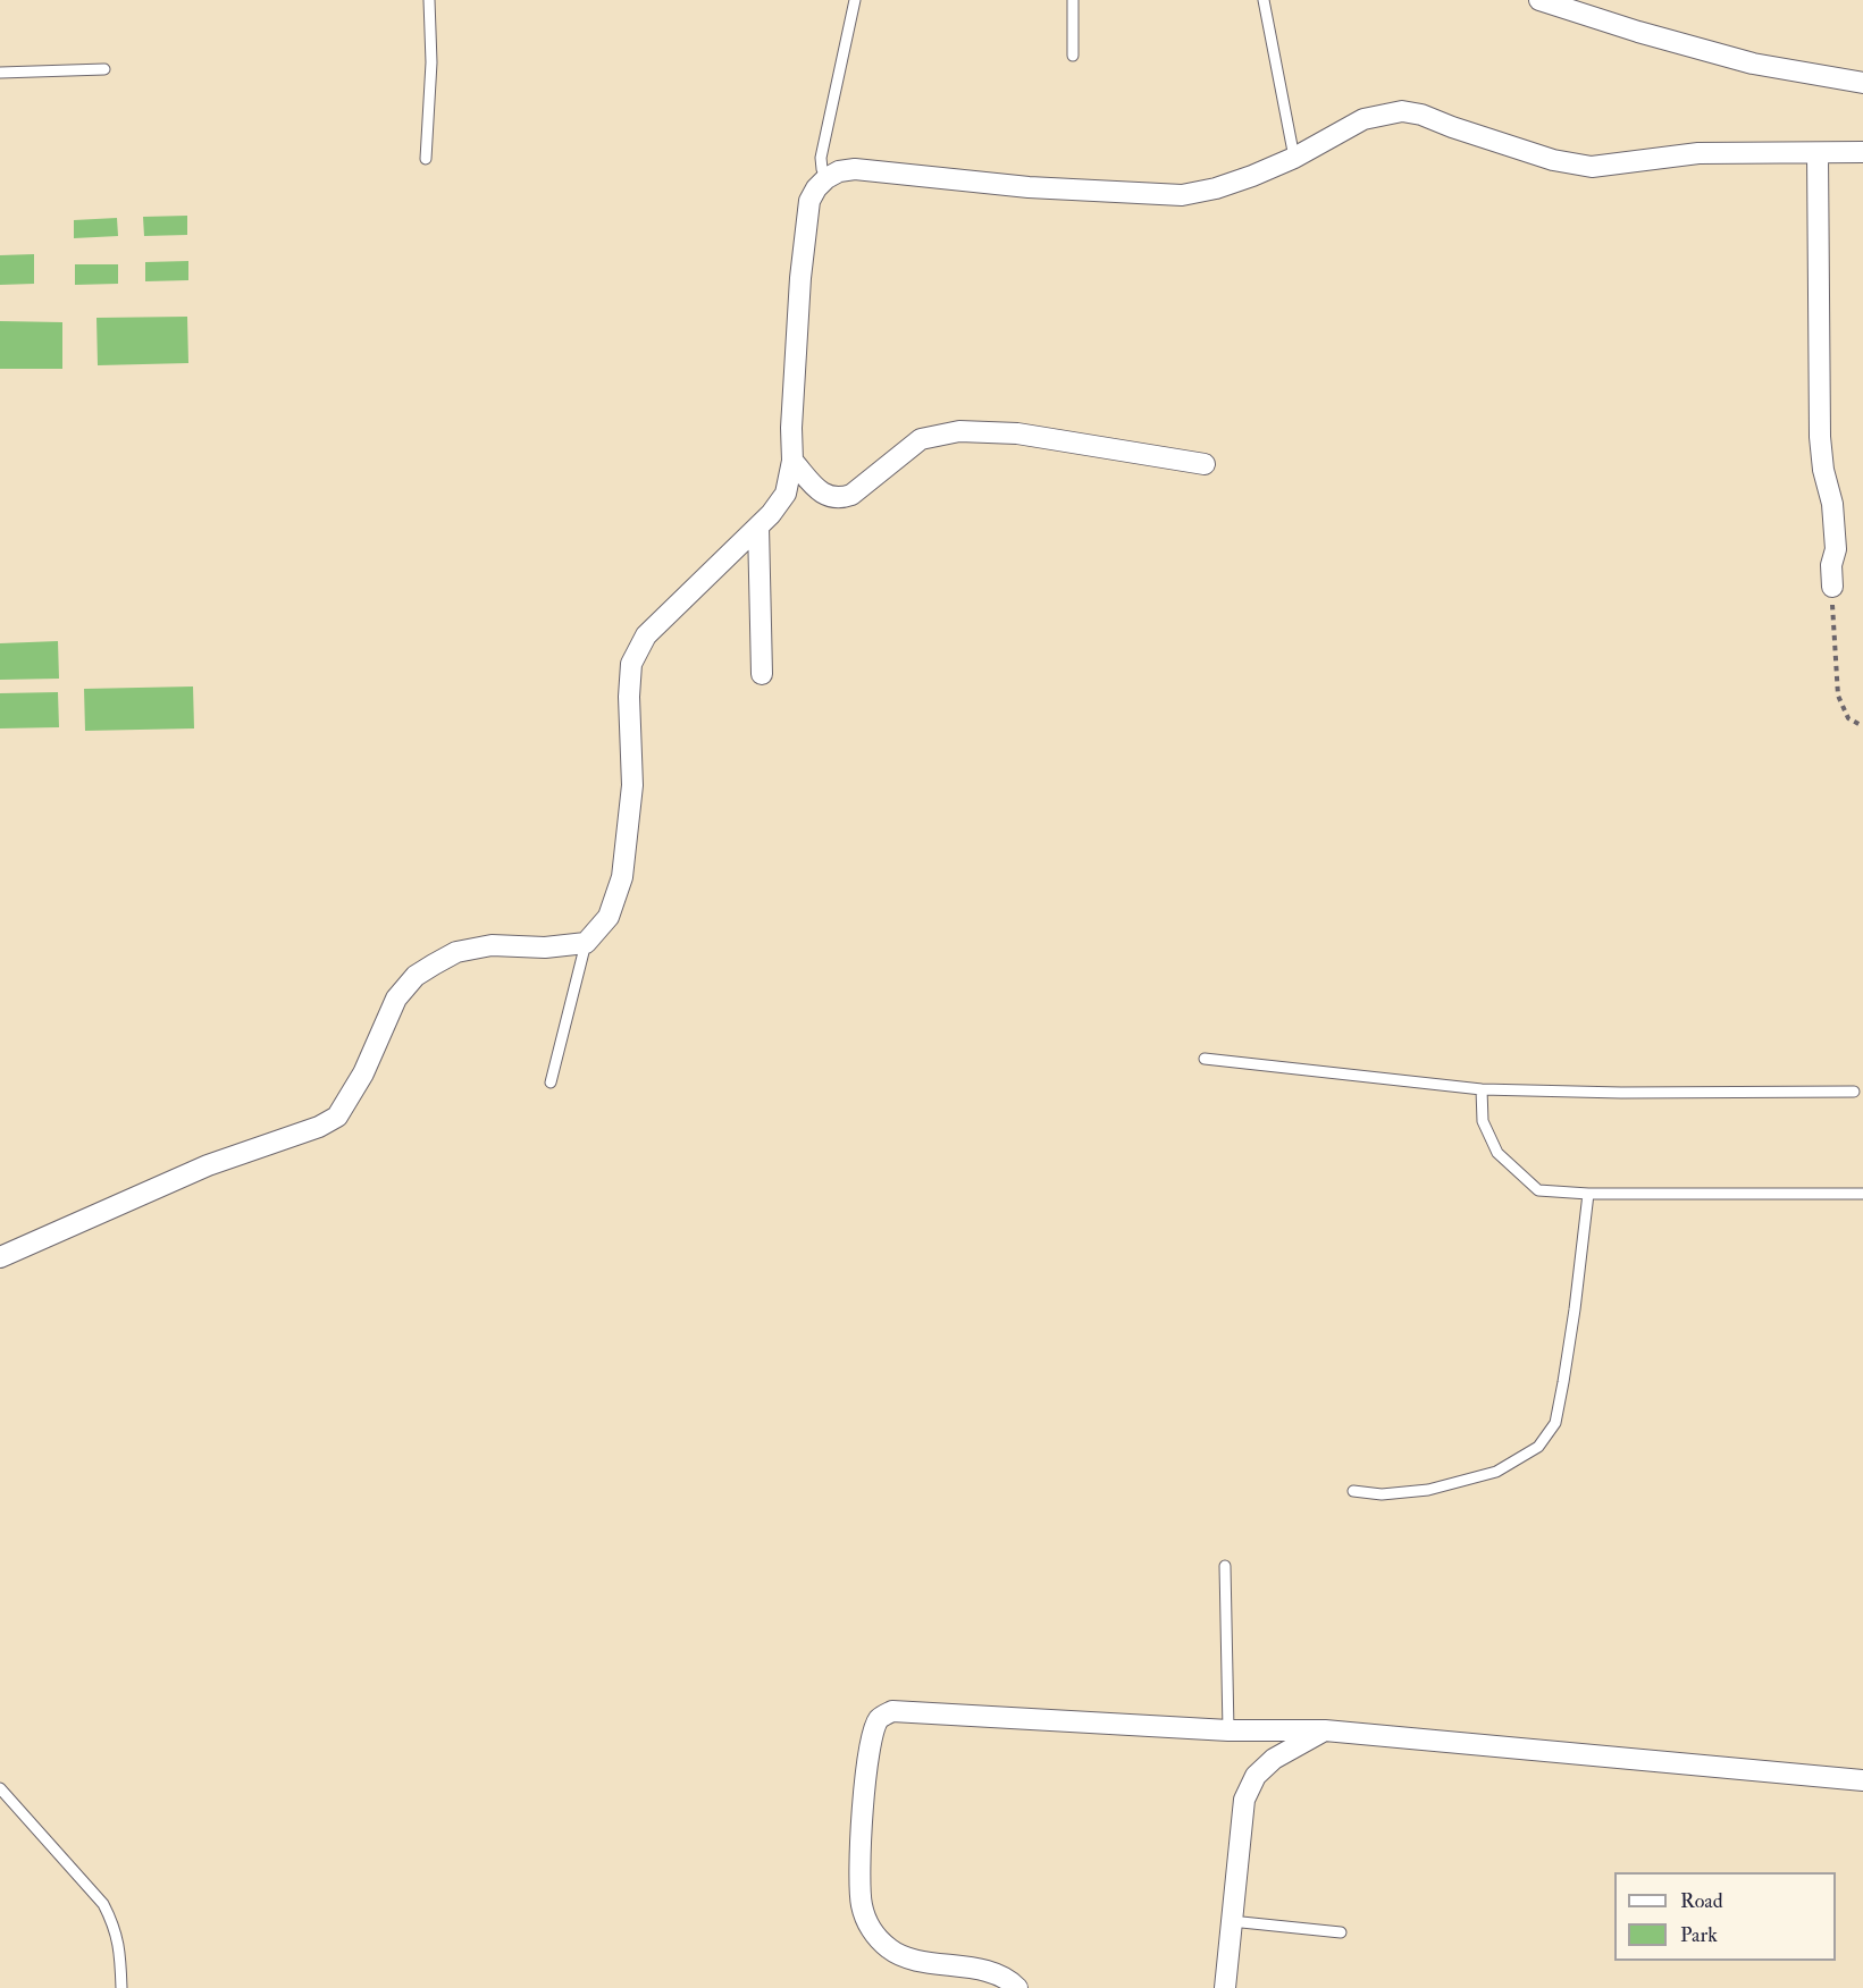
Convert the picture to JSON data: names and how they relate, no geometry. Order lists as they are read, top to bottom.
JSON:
{
  "legend": ["Road", "Park"]
}
